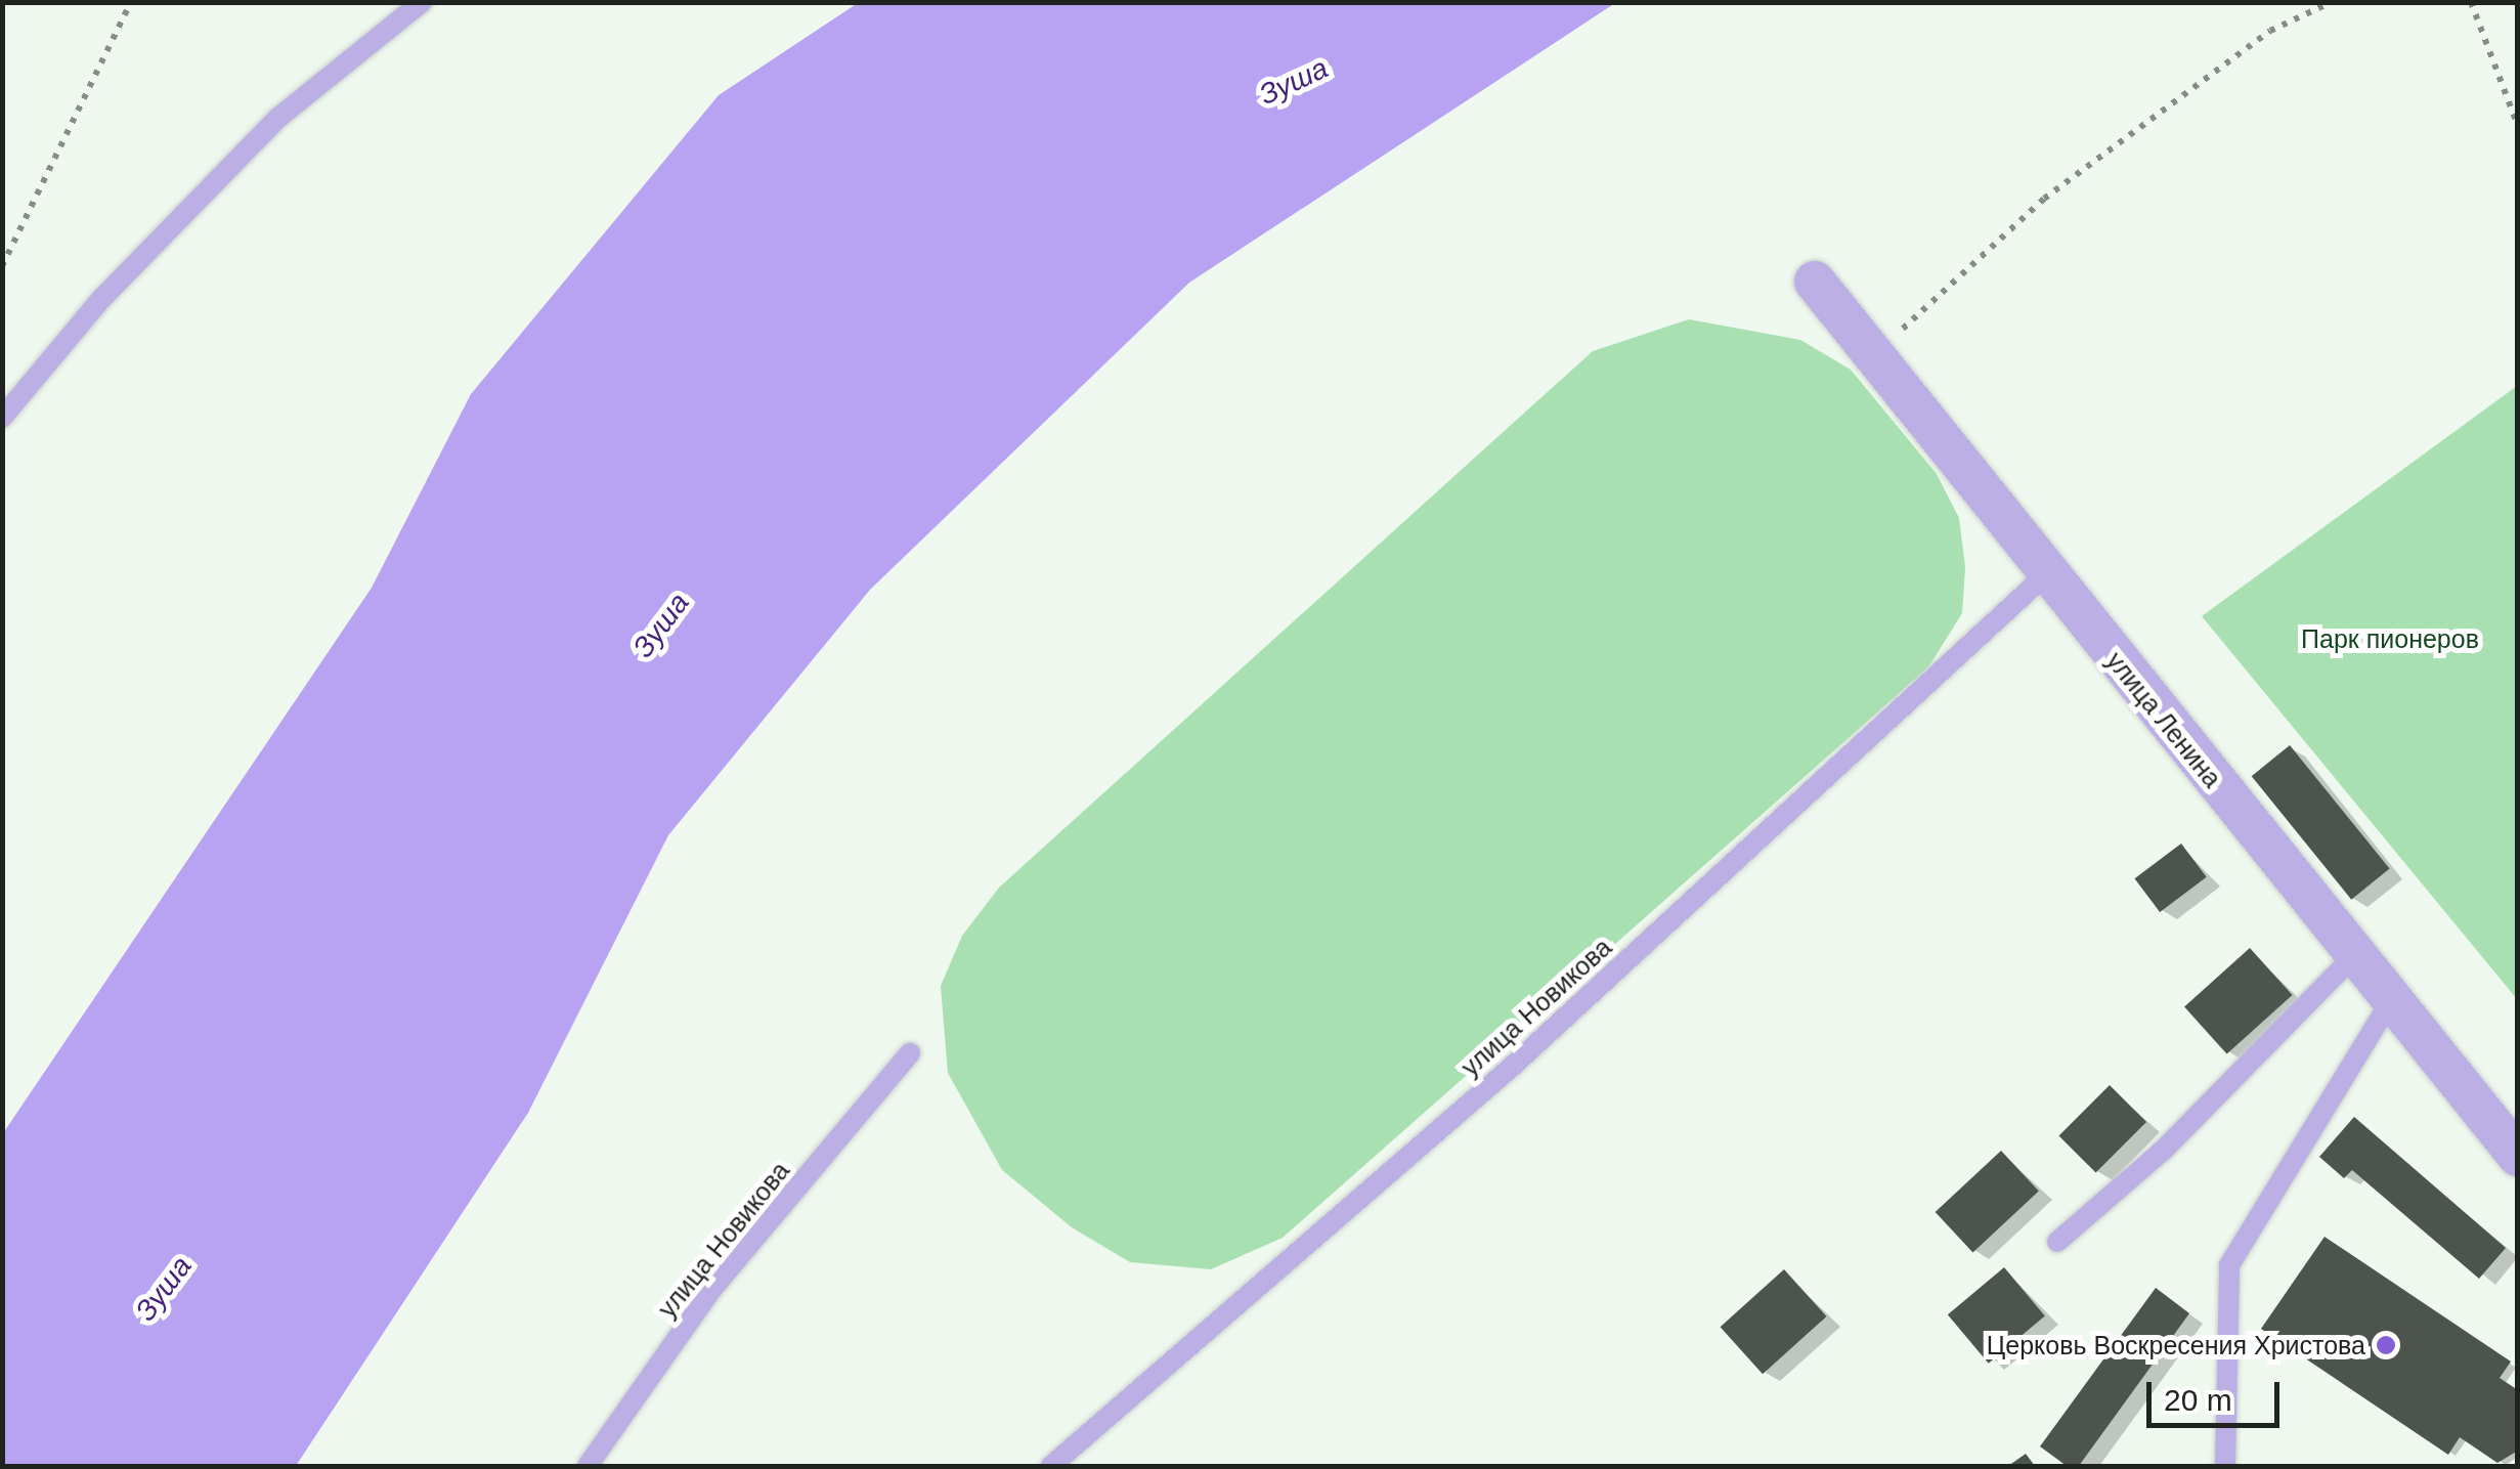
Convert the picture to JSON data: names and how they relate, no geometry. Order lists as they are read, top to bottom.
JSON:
{
  "streets": {
    "street": ["улица Ленина"],
    "lane": ["улица Новикова"]
  },
  "crossings": [
    ["улица Ленина", "улица Новикова"]
  ],
  "water": ["Зуша"],
  "parks": ["Парк пионеров"],
  "places": ["Церковь Воскресения Христова"],
  "scale_bar": "20 m"
}
